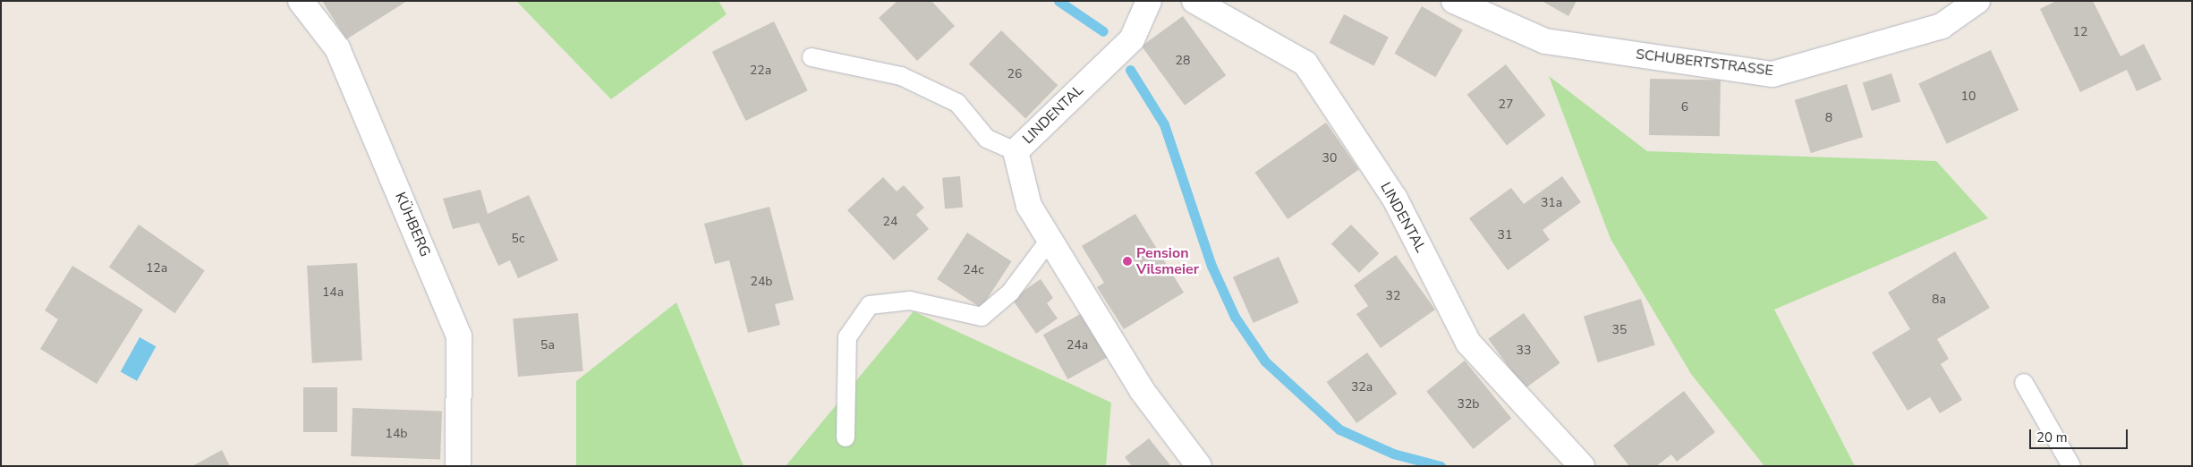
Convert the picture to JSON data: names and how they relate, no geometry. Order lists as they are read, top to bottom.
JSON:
{
  "streets": {
    "street": ["SCHUBERTSTRASSE", "LINDENTAL", "KÜHBERG"]
  },
  "places": ["Pension Vilsmeier"],
  "house_numbers": [
    "12",
    "28",
    "22a",
    "26",
    "10",
    "27",
    "6",
    "8",
    "30",
    "31a",
    "24",
    "31",
    "5c",
    "12a",
    "24c",
    "24b",
    "14a",
    "32",
    "8a",
    "35",
    "5a",
    "24a",
    "33",
    "32a",
    "32b",
    "14b"
  ],
  "scale_bar": "20 m"
}
